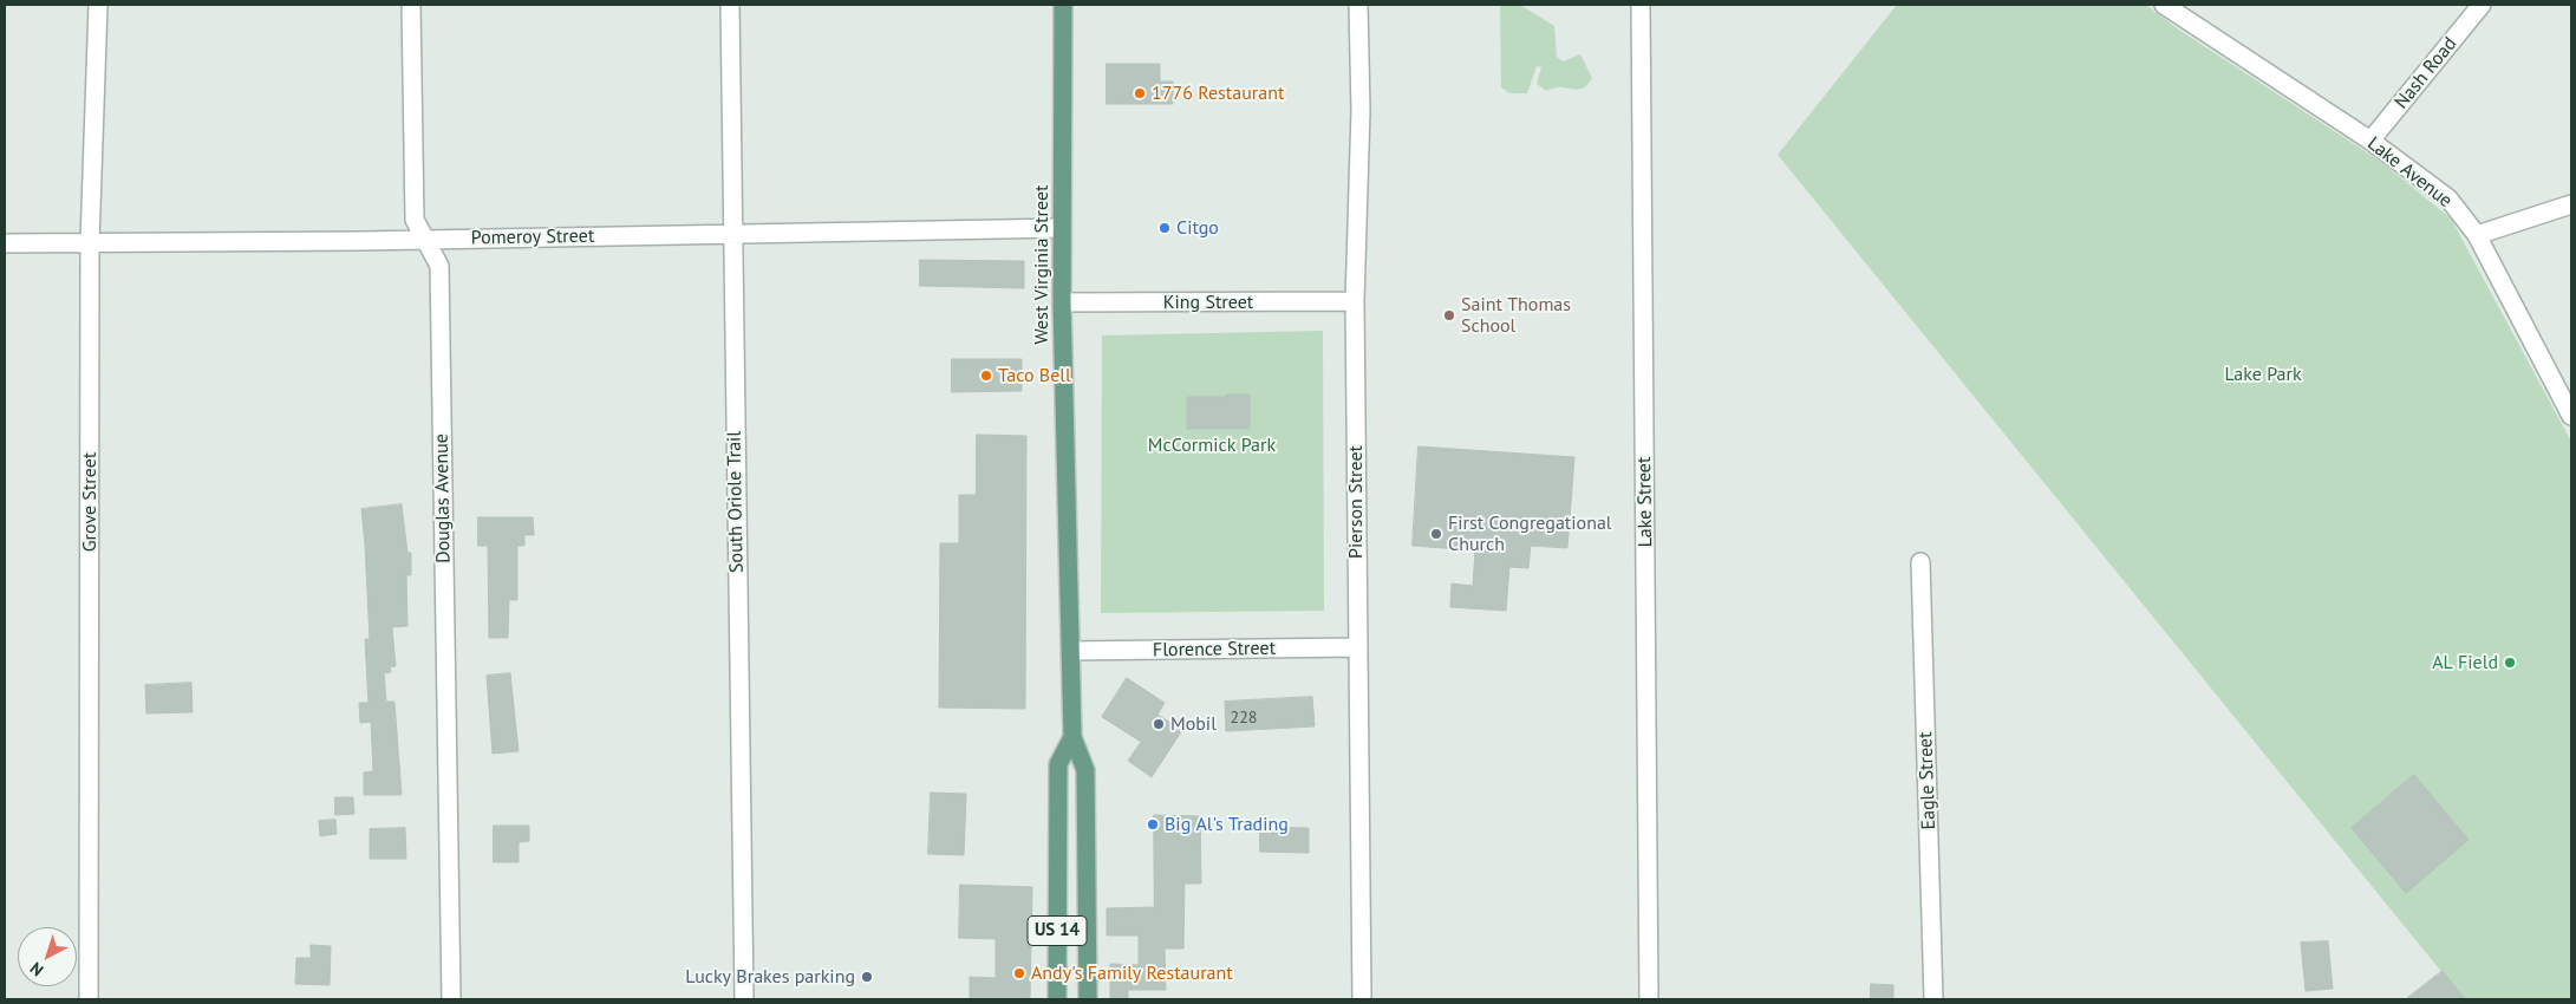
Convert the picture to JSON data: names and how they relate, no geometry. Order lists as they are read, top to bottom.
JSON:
{
  "streets": {
    "main road": ["West Virginia Street", "US 14"],
    "street": [
      "Nash Road",
      "Lake Avenue",
      "Pomeroy Street",
      "King Street",
      "Douglas Avenue",
      "Grove Street",
      "South Oriole Trail",
      "Pierson Street",
      "Lake Street",
      "Florence Street",
      "Eagle Street"
    ]
  },
  "crossings": [
    ["Nash Road", "Lake Avenue"],
    ["Pomeroy Street", "West Virginia Street"],
    ["Pomeroy Street", "Douglas Avenue"],
    ["Pomeroy Street", "Grove Street"],
    ["Pomeroy Street", "South Oriole Trail"],
    ["West Virginia Street", "King Street"],
    ["West Virginia Street", "Florence Street"],
    ["King Street", "Pierson Street"],
    ["Pierson Street", "Florence Street"]
  ],
  "parks": ["Lake Park", "McCormick Park"],
  "places": [
    "1776 Restaurant",
    "Citgo",
    "Saint Thomas School",
    "Taco Bell",
    "First Congregational Church",
    "AL Field",
    "Mobil",
    "Big Al's Trading",
    "Andy's Family Restaurant",
    "Lucky Brakes parking"
  ],
  "house_numbers": ["228"],
  "north": "bottom left"
}
